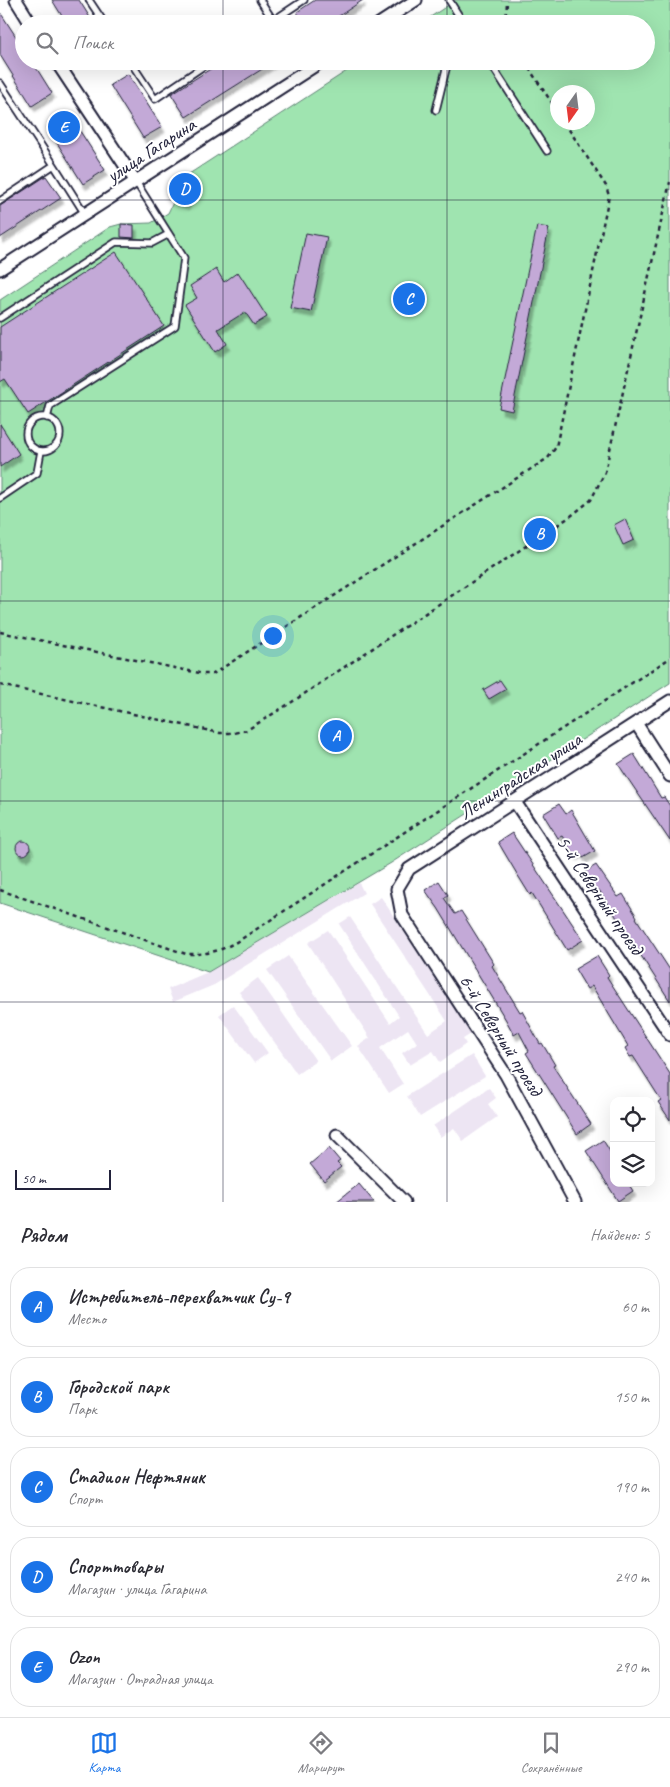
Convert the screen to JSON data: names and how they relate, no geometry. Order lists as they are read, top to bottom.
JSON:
{
  "streets": {
    "street": [
      "улица Гагарина",
      "Ленинградская улица",
      "5-й Северный проезд",
      "6-й Северный проезд"
    ]
  },
  "crossings": [
    ["Ленинградская улица", "5-й Северный проезд"],
    ["Ленинградская улица", "6-й Северный проезд"]
  ],
  "scale_bar": "50 m",
  "north": "bottom",
  "page": {
    "search": "Поиск",
    "pins": [
      "E",
      "D",
      "C",
      "B",
      "A"
    ],
    "scale": "50 m",
    "heading": ["Рядом", "Найдено: 5"],
    "list": [
      {
        "mark": "A",
        "name": "Истребитель-перехватчик Су-9",
        "note": "Место",
        "value": "60 m"
      },
      {
        "mark": "B",
        "name": "Городской парк",
        "note": "Парк",
        "value": "150 m"
      },
      {
        "mark": "C",
        "name": "Стадион Нефтяник",
        "note": "Спорт",
        "value": "190 m"
      },
      {
        "mark": "D",
        "name": "Спорттовары",
        "note": "Магазин · улица Гагарина",
        "value": "240 m"
      },
      {
        "mark": "E",
        "name": "Ozon",
        "note": "Магазин · Отрадная улица",
        "value": "290 m"
      }
    ],
    "nav": ["Карта", "Маршрут", "Сохранённые"]
  }
}
